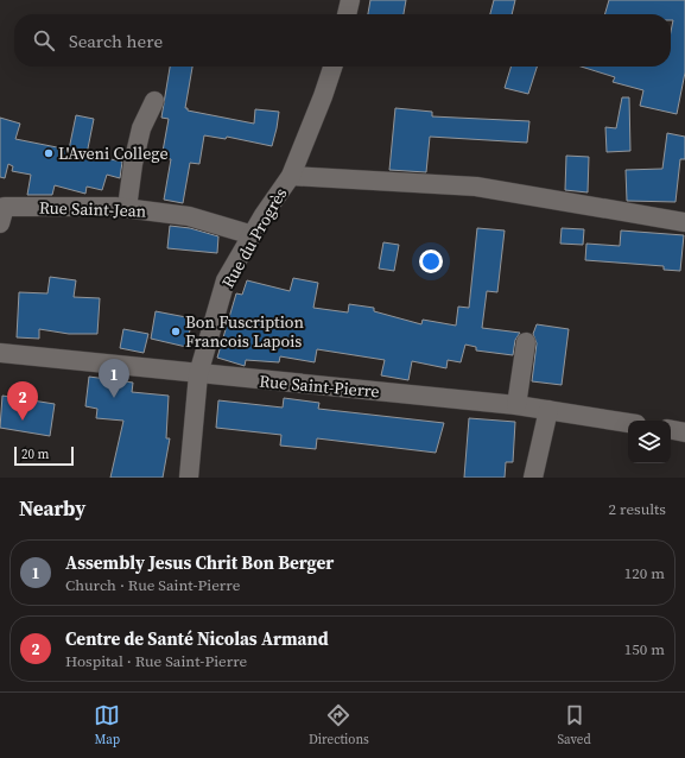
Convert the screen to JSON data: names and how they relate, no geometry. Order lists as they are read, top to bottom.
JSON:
{
  "streets": {
    "street": ["Rue Saint-Jean", "Rue du Progrès", "Rue Saint-Pierre"]
  },
  "crossings": [
    ["Rue Saint-Jean", "Rue du Progrès"],
    ["Rue du Progrès", "Rue Saint-Pierre"]
  ],
  "places": ["L'Aveni College", "Bon Fuscription Francois Lapois"],
  "scale_bar": "20 m",
  "page": {
    "search": "Search here",
    "pins": ["1", "2"],
    "scale": "20 m",
    "heading": ["Nearby", "2 results"],
    "list": [
      {
        "mark": "1",
        "name": "Assembly Jesus Chrit Bon Berger",
        "note": "Church · Rue Saint-Pierre",
        "value": "120 m"
      },
      {
        "mark": "2",
        "name": "Centre de Santé Nicolas Armand",
        "note": "Hospital · Rue Saint-Pierre",
        "value": "150 m"
      }
    ],
    "nav": ["Map", "Directions", "Saved"]
  }
}
